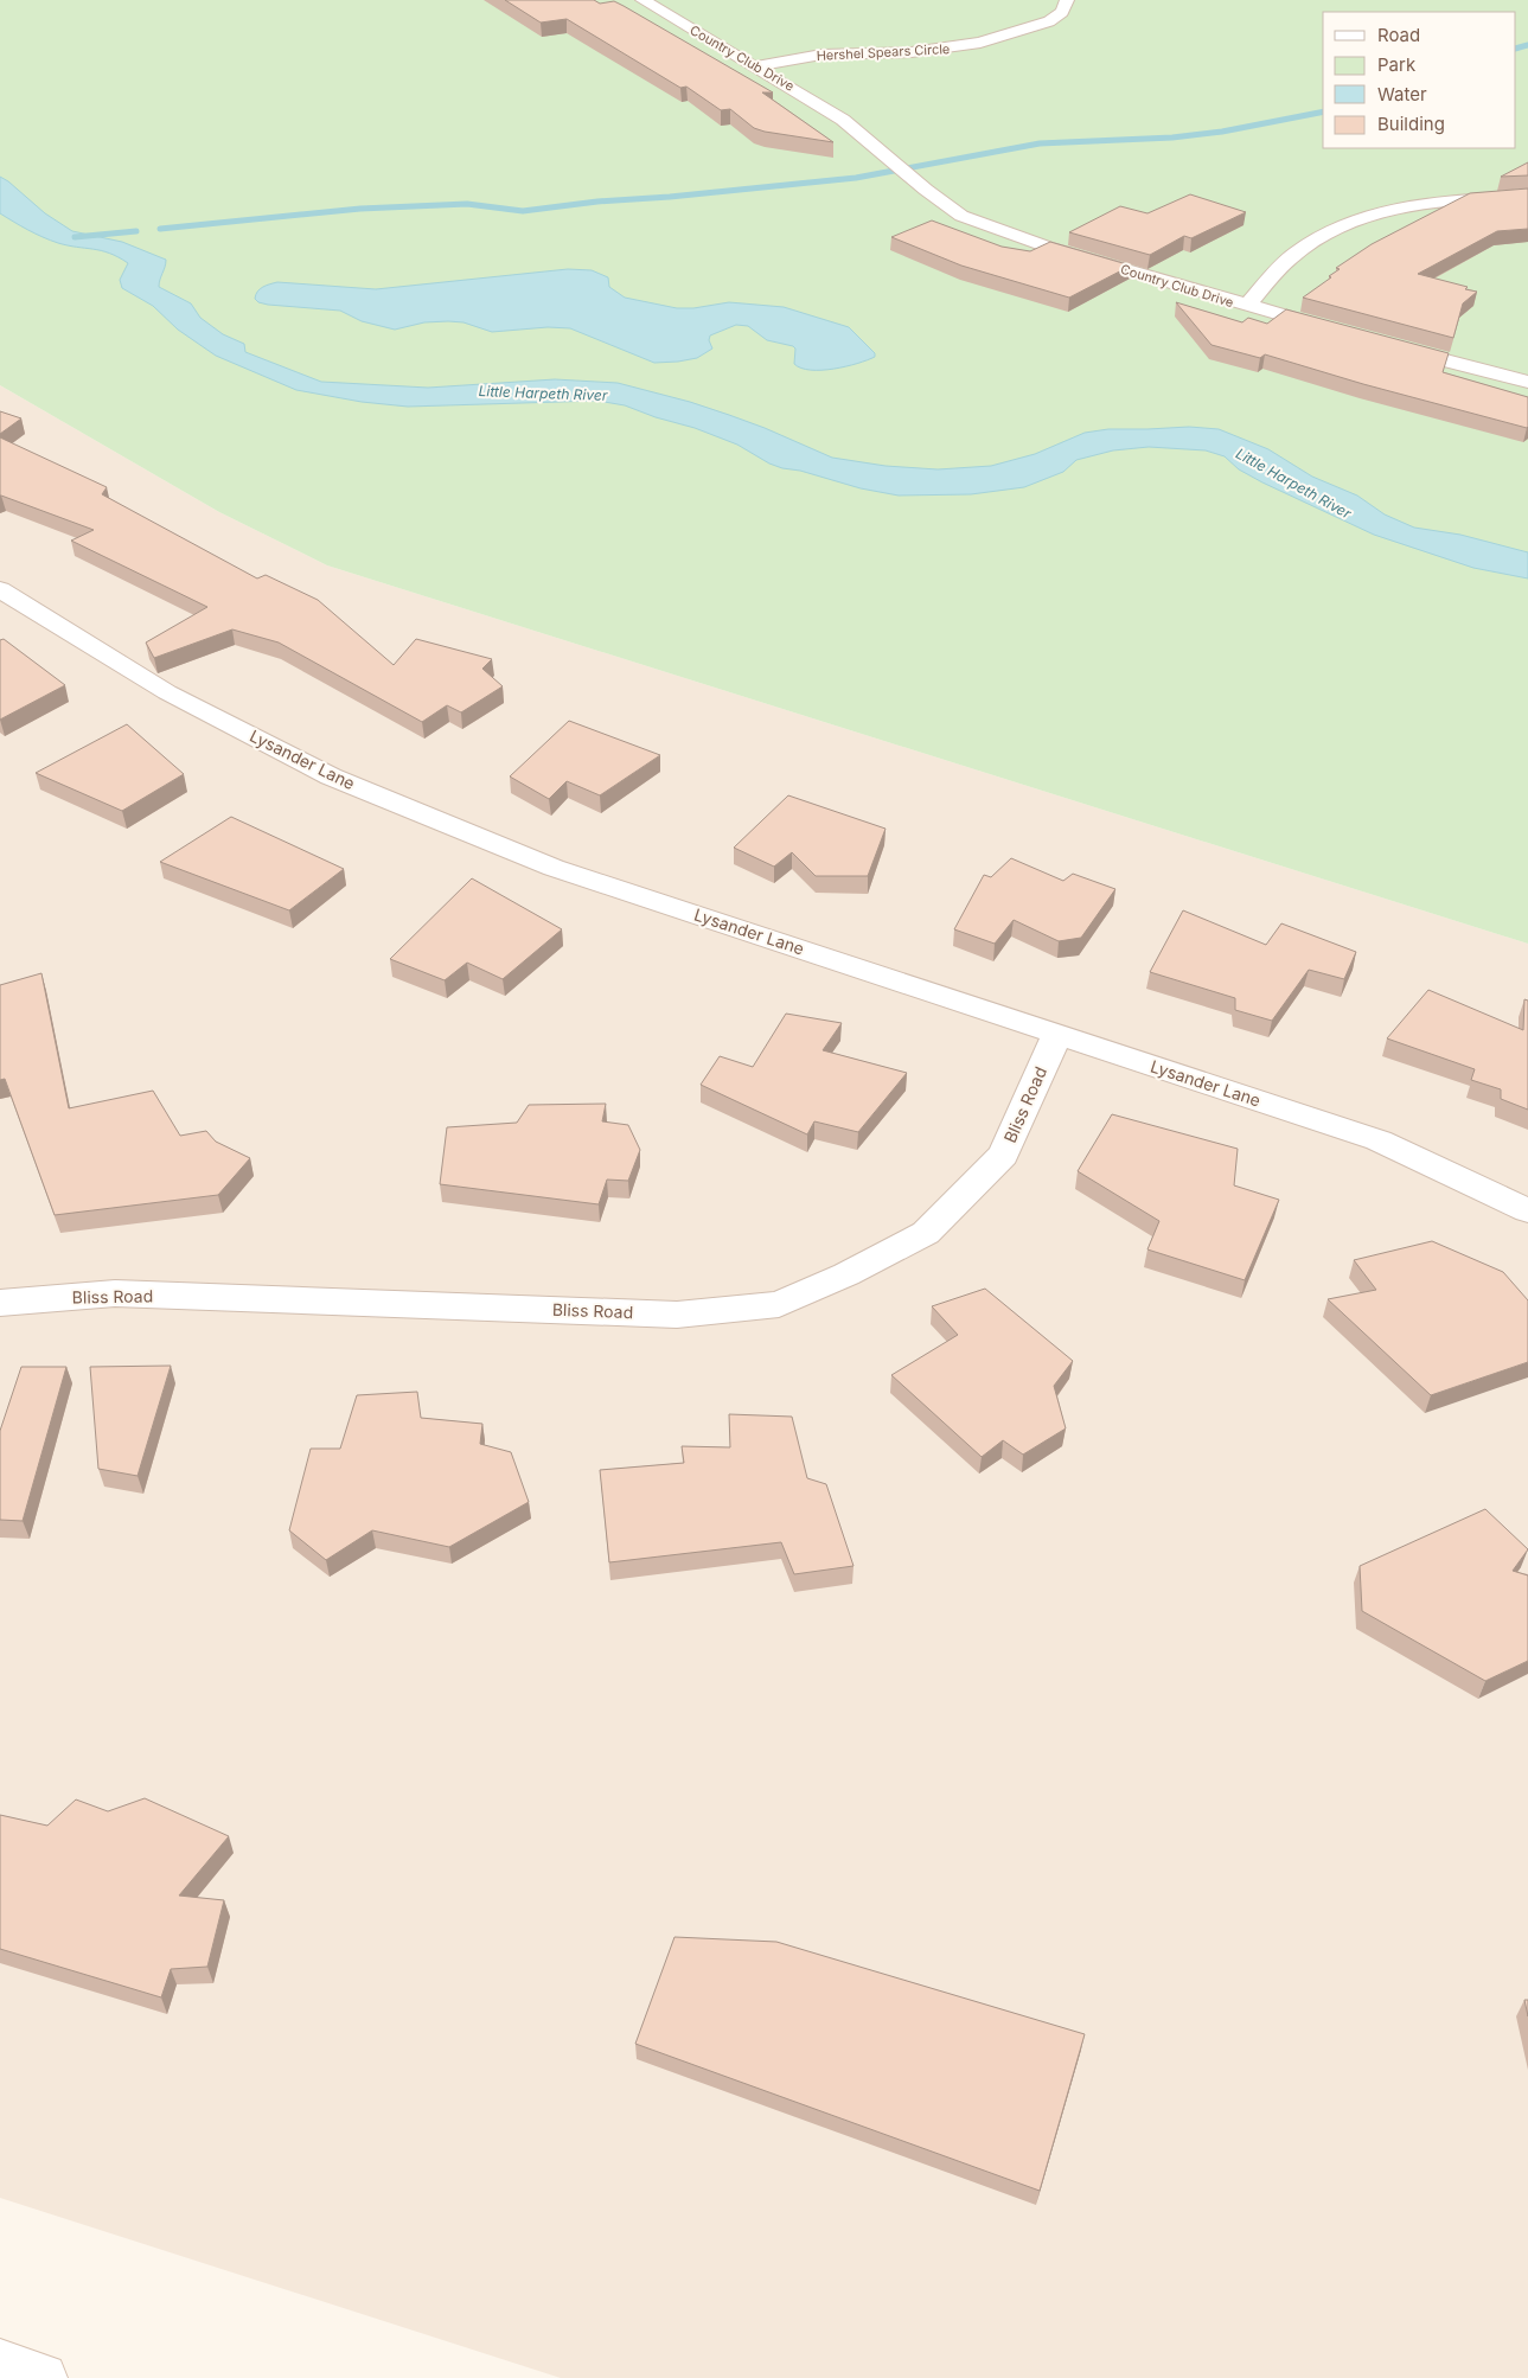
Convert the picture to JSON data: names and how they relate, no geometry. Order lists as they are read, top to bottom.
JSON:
{
  "streets": {
    "street": [
      "Hershel Spears Circle",
      "Country Club Drive",
      "Lysander Lane",
      "Bliss Road"
    ]
  },
  "crossings": [
    ["Hershel Spears Circle", "Country Club Drive"],
    ["Lysander Lane", "Bliss Road"]
  ],
  "water": ["Little Harpeth River"],
  "legend": [
    "Road",
    "Park",
    "Water",
    "Building"
  ]
}
